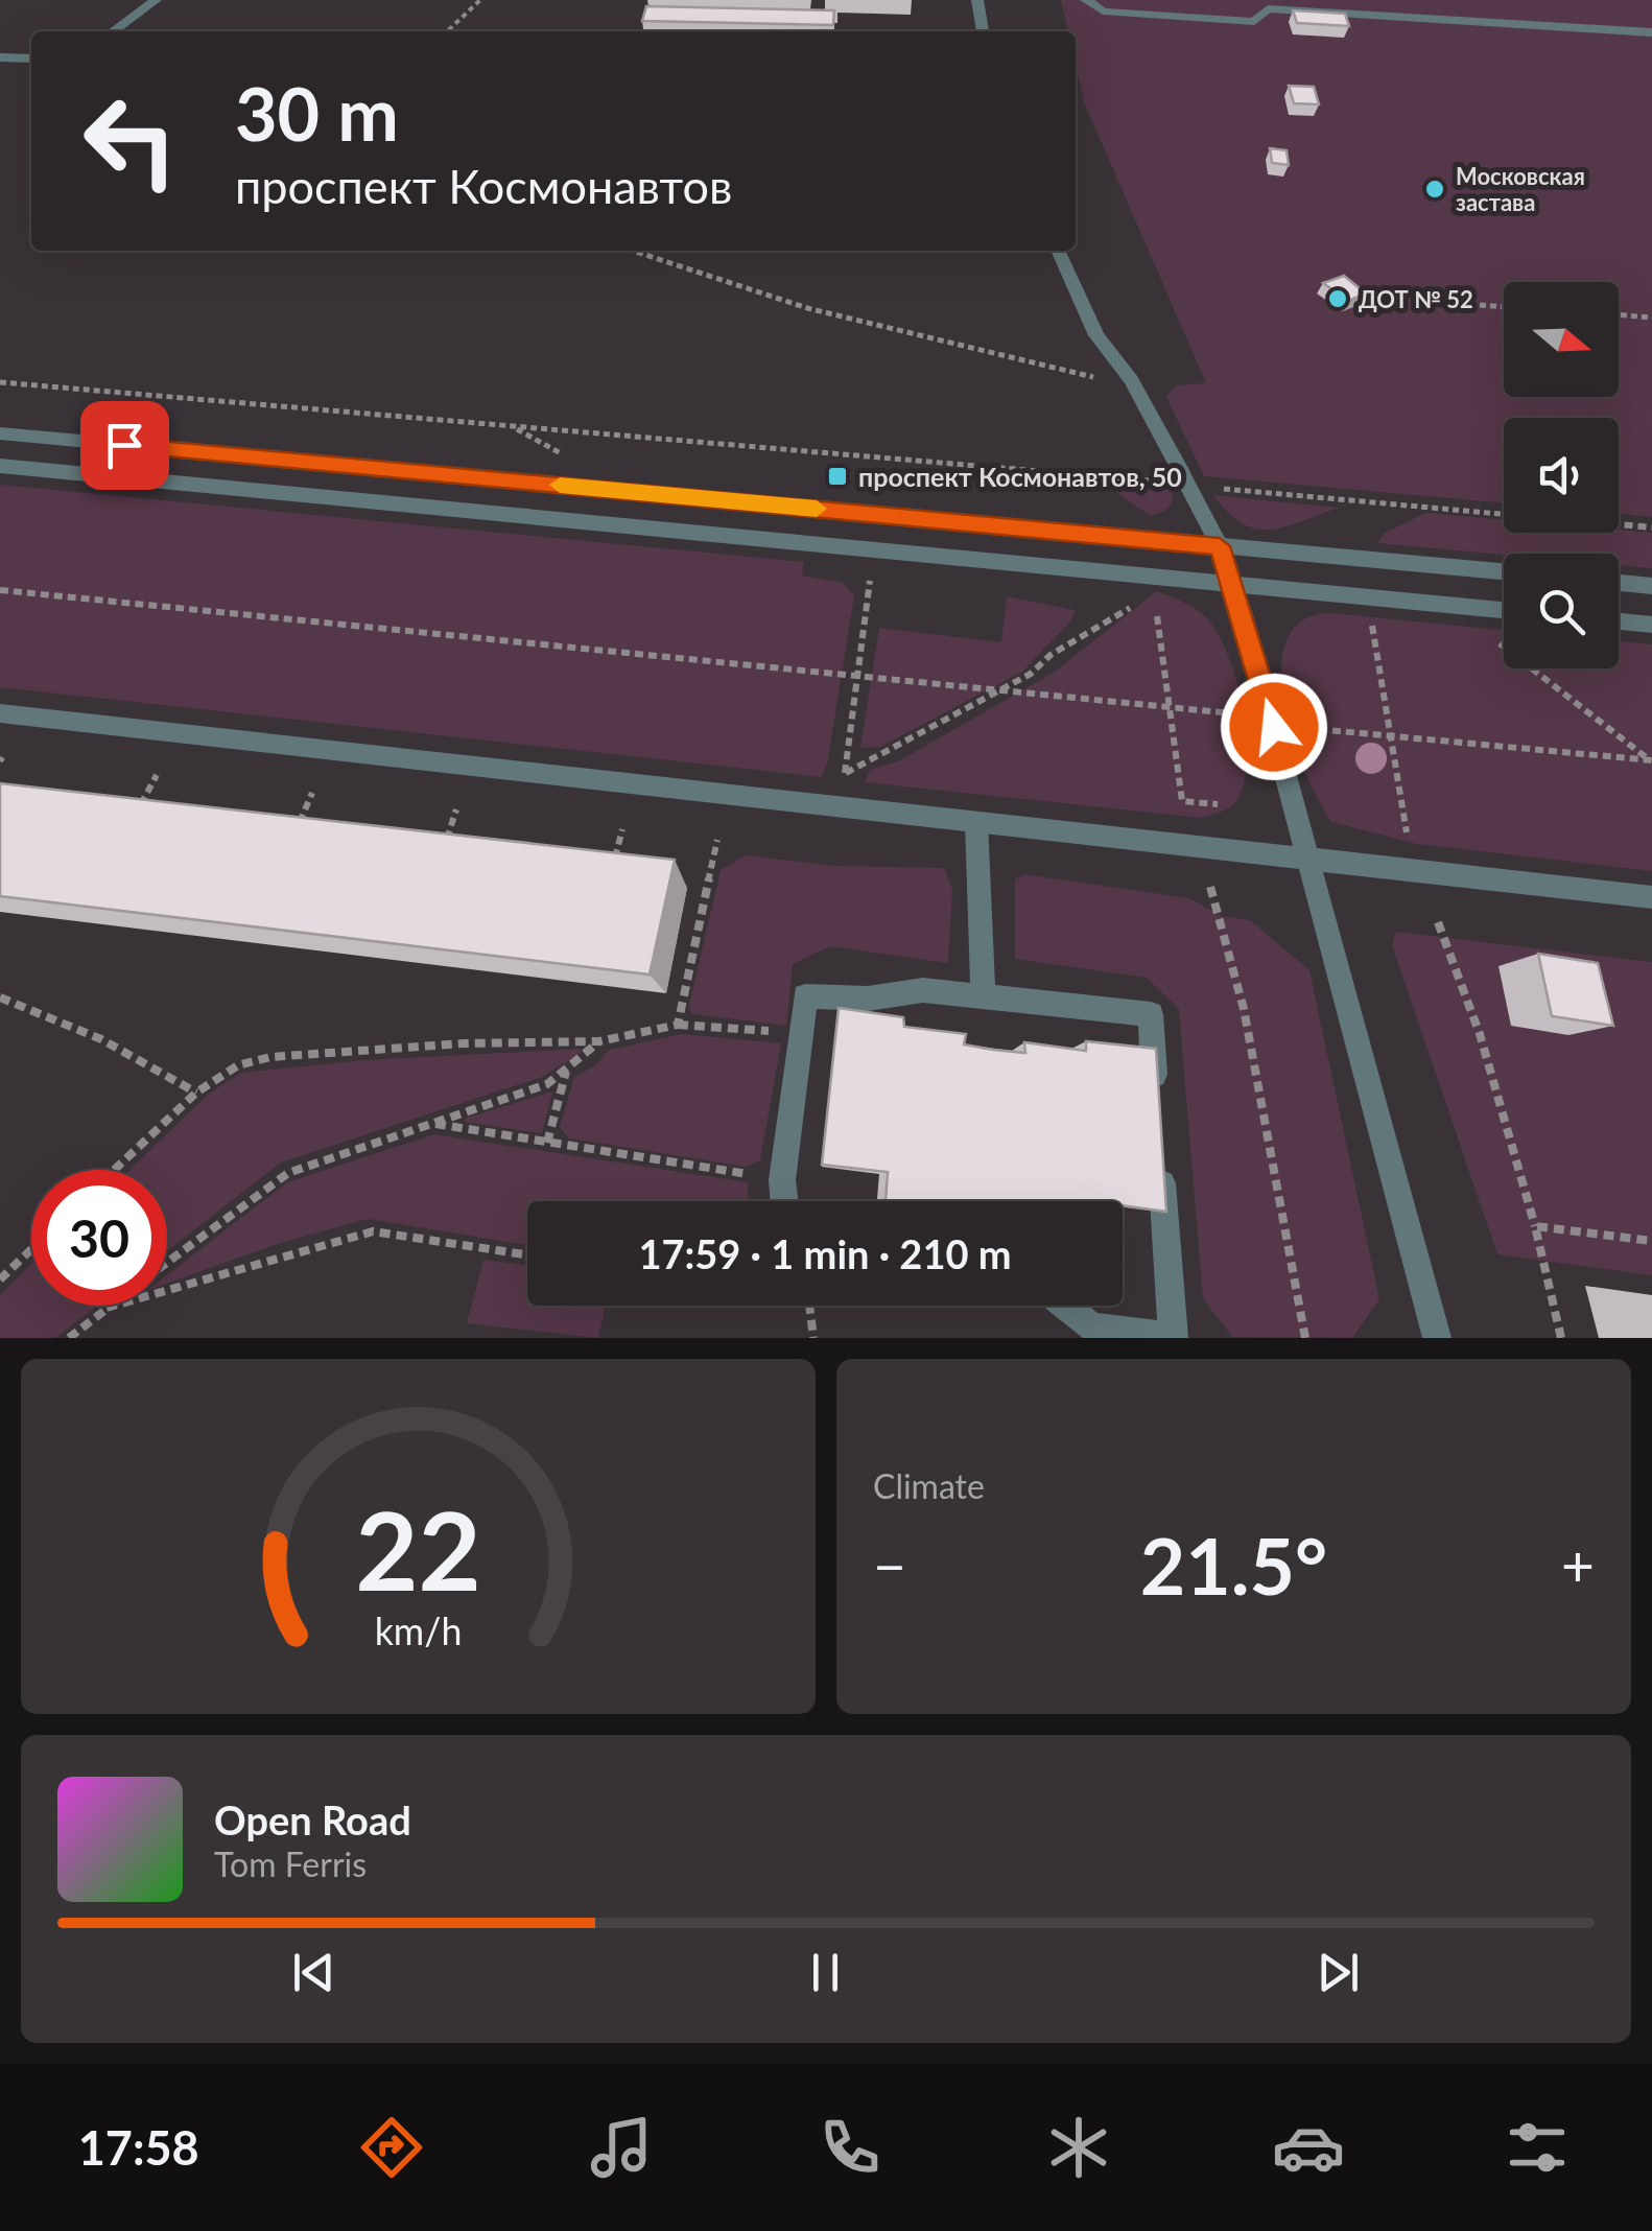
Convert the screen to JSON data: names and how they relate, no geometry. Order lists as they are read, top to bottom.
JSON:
{
  "places": {
    "other": ["Московская застава", "ДОТ № 52"],
    "transit": ["проспект Космонавтов, 50"]
  },
  "north": "right",
  "page": {
    "turn": ["30 m", "проспект Космонавтов"],
    "limit": "30",
    "trip": "17:59 · 1 min · 210 m",
    "tile": "Climate",
    "heat": ["−", "21.5°", "+"],
    "song": ["Open Road", "Tom Ferris"],
    "tabs": "17:58",
    "gauge": ["22", "km/h"]
  }
}
